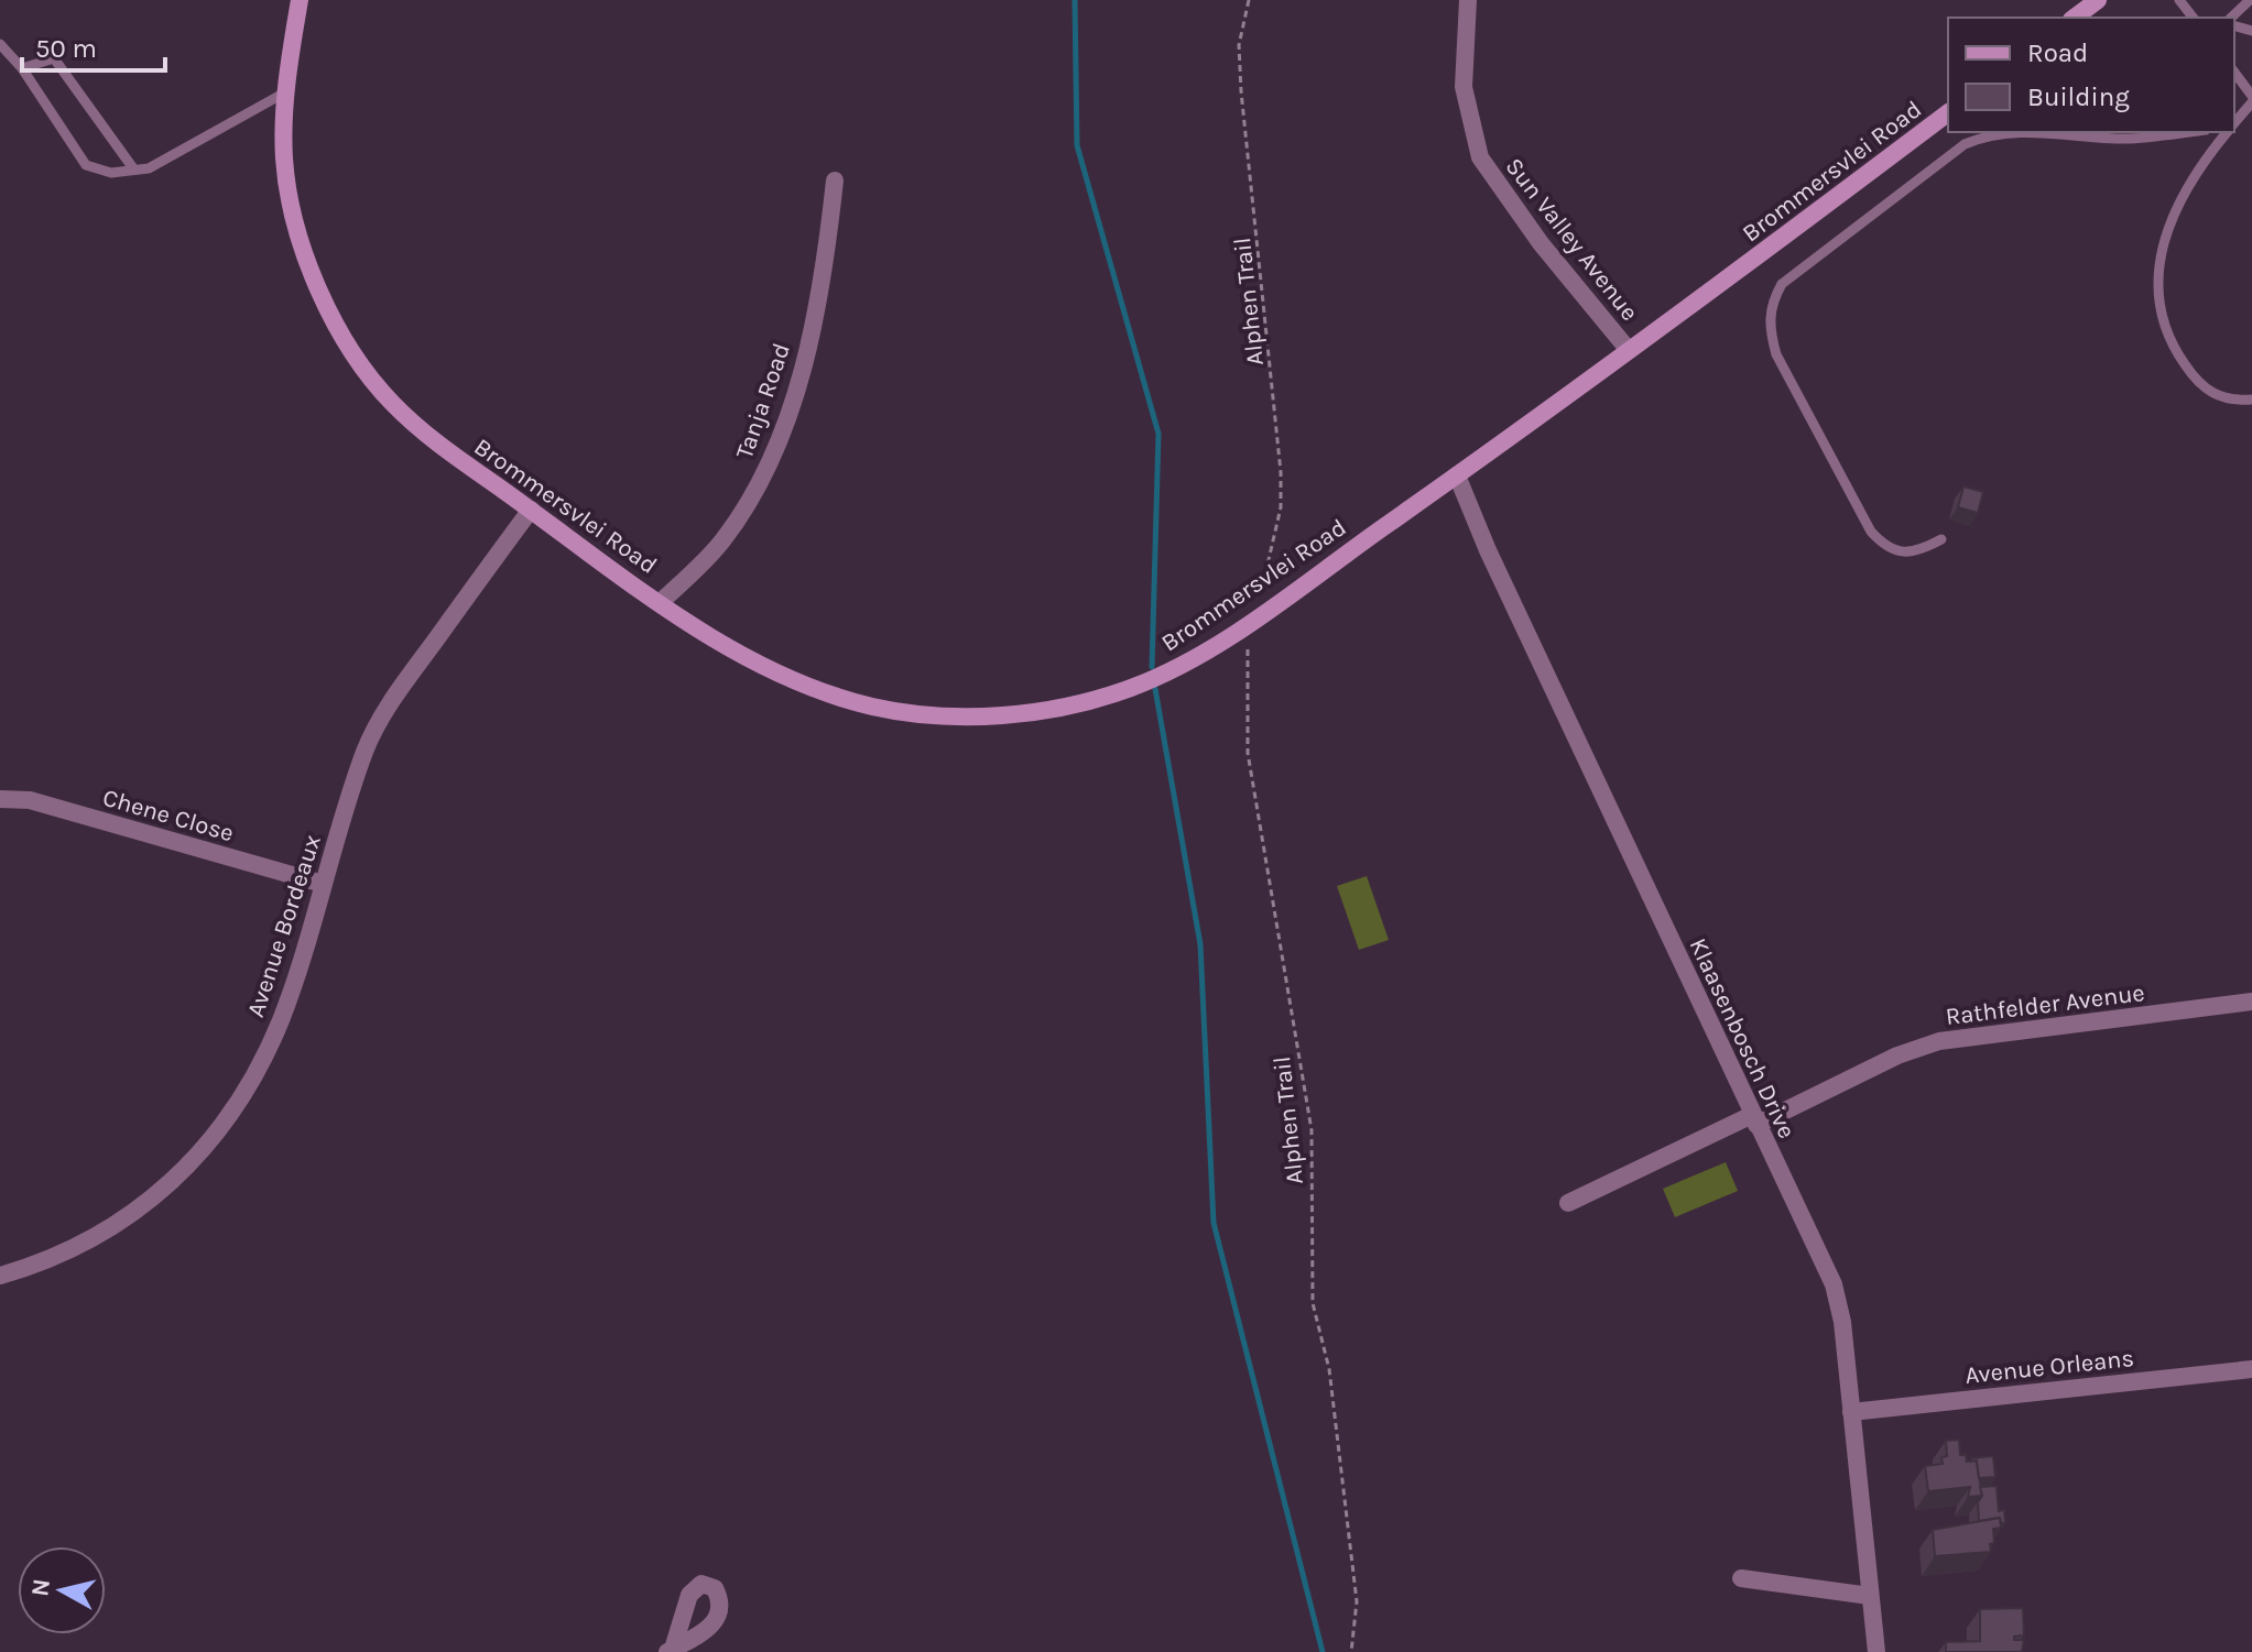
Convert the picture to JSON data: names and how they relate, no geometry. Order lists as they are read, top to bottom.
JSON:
{
  "streets": {
    "street": [
      "Brommersvlei Road",
      "Sun Valley Avenue",
      "Tanja Road",
      "Chene Close",
      "Avenue Bordeaux",
      "Rathfelder Avenue",
      "Klaasenbosch Drive",
      "Avenue Orleans"
    ],
    "path": ["Alphen Trail"]
  },
  "crossings": [
    ["Brommersvlei Road", "Sun Valley Avenue"],
    ["Brommersvlei Road", "Tanja Road"],
    ["Brommersvlei Road", "Avenue Bordeaux"],
    ["Brommersvlei Road", "Klaasenbosch Drive"],
    ["Chene Close", "Avenue Bordeaux"],
    ["Rathfelder Avenue", "Klaasenbosch Drive"],
    ["Klaasenbosch Drive", "Avenue Orleans"]
  ],
  "legend": ["Road", "Building"],
  "scale_bar": "50 m",
  "north": "left"
}
